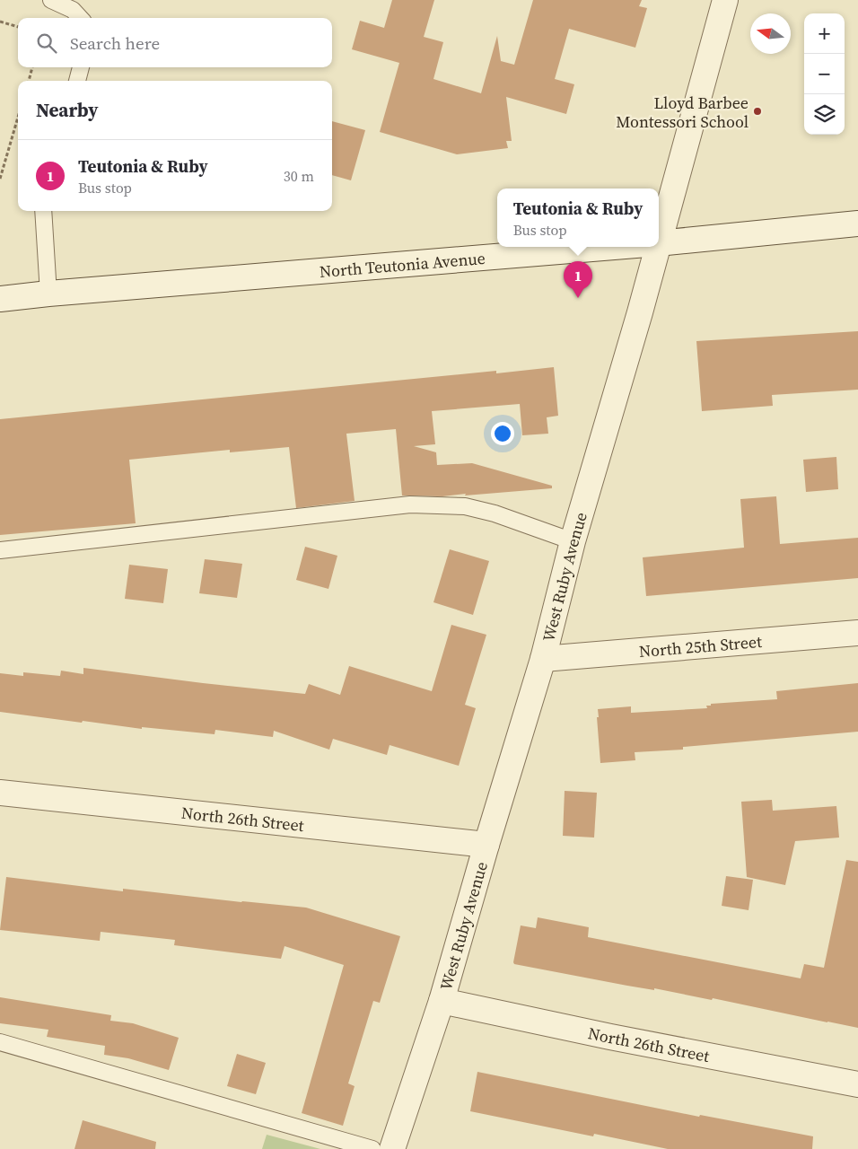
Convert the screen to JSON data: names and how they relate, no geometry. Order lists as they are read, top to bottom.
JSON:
{
  "streets": {
    "street": [
      "North Teutonia Avenue",
      "West Ruby Avenue",
      "North 25th Street",
      "North 26th Street"
    ]
  },
  "crossings": [
    ["West Ruby Avenue", "North 25th Street"],
    ["West Ruby Avenue", "North 26th Street"]
  ],
  "places": ["Lloyd Barbee Montessori School"],
  "north": "left",
  "page": {
    "map_buttons": ["+", "−"],
    "search": "Search here",
    "heading": "Nearby",
    "list": [
      {
        "mark": "1",
        "name": "Teutonia & Ruby",
        "note": "Bus stop",
        "value": "30 m"
      }
    ],
    "popup": ["Teutonia & Ruby", "Bus stop"],
    "pins": "1"
  }
}
